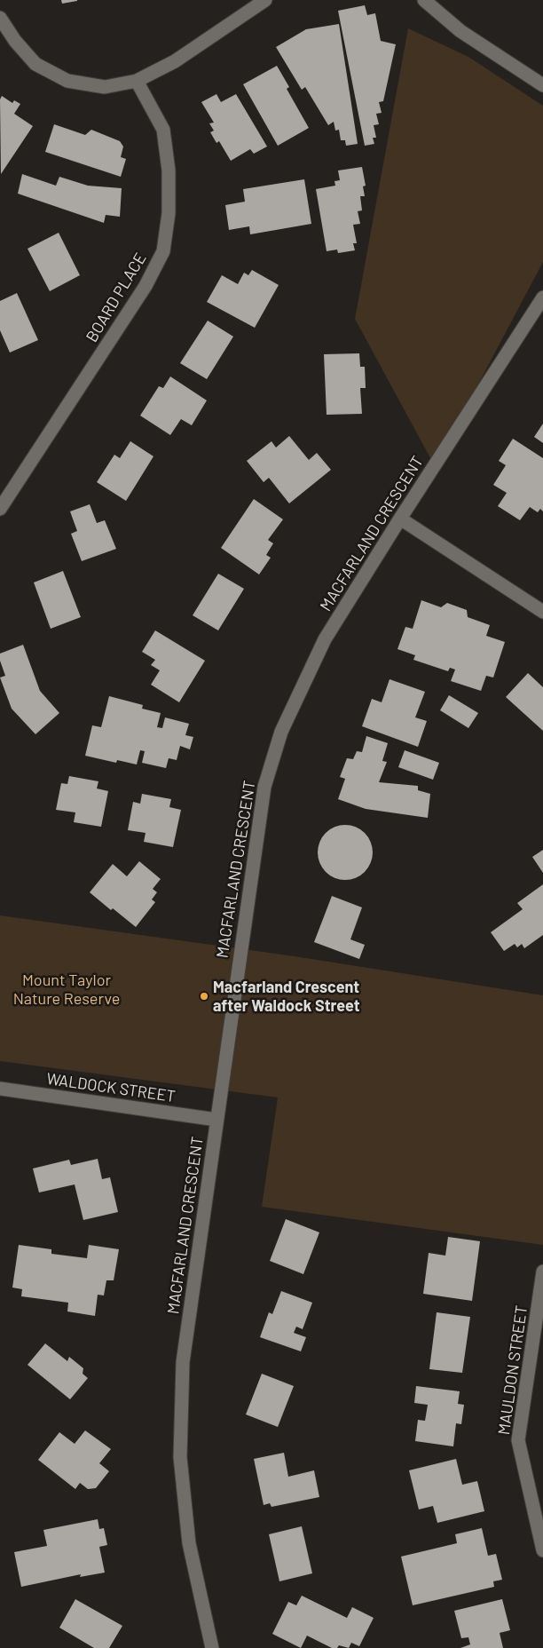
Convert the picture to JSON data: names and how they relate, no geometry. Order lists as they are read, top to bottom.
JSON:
{
  "streets": {
    "street": [
      "BOARD PLACE",
      "MACFARLAND CRESCENT",
      "WALDOCK STREET",
      "MAULDON STREET"
    ]
  },
  "crossings": [
    ["MACFARLAND CRESCENT", "WALDOCK STREET"]
  ],
  "parks": ["Mount Taylor Nature Reserve"],
  "places": ["Macfarland Crescent after Waldock Street"]
}
